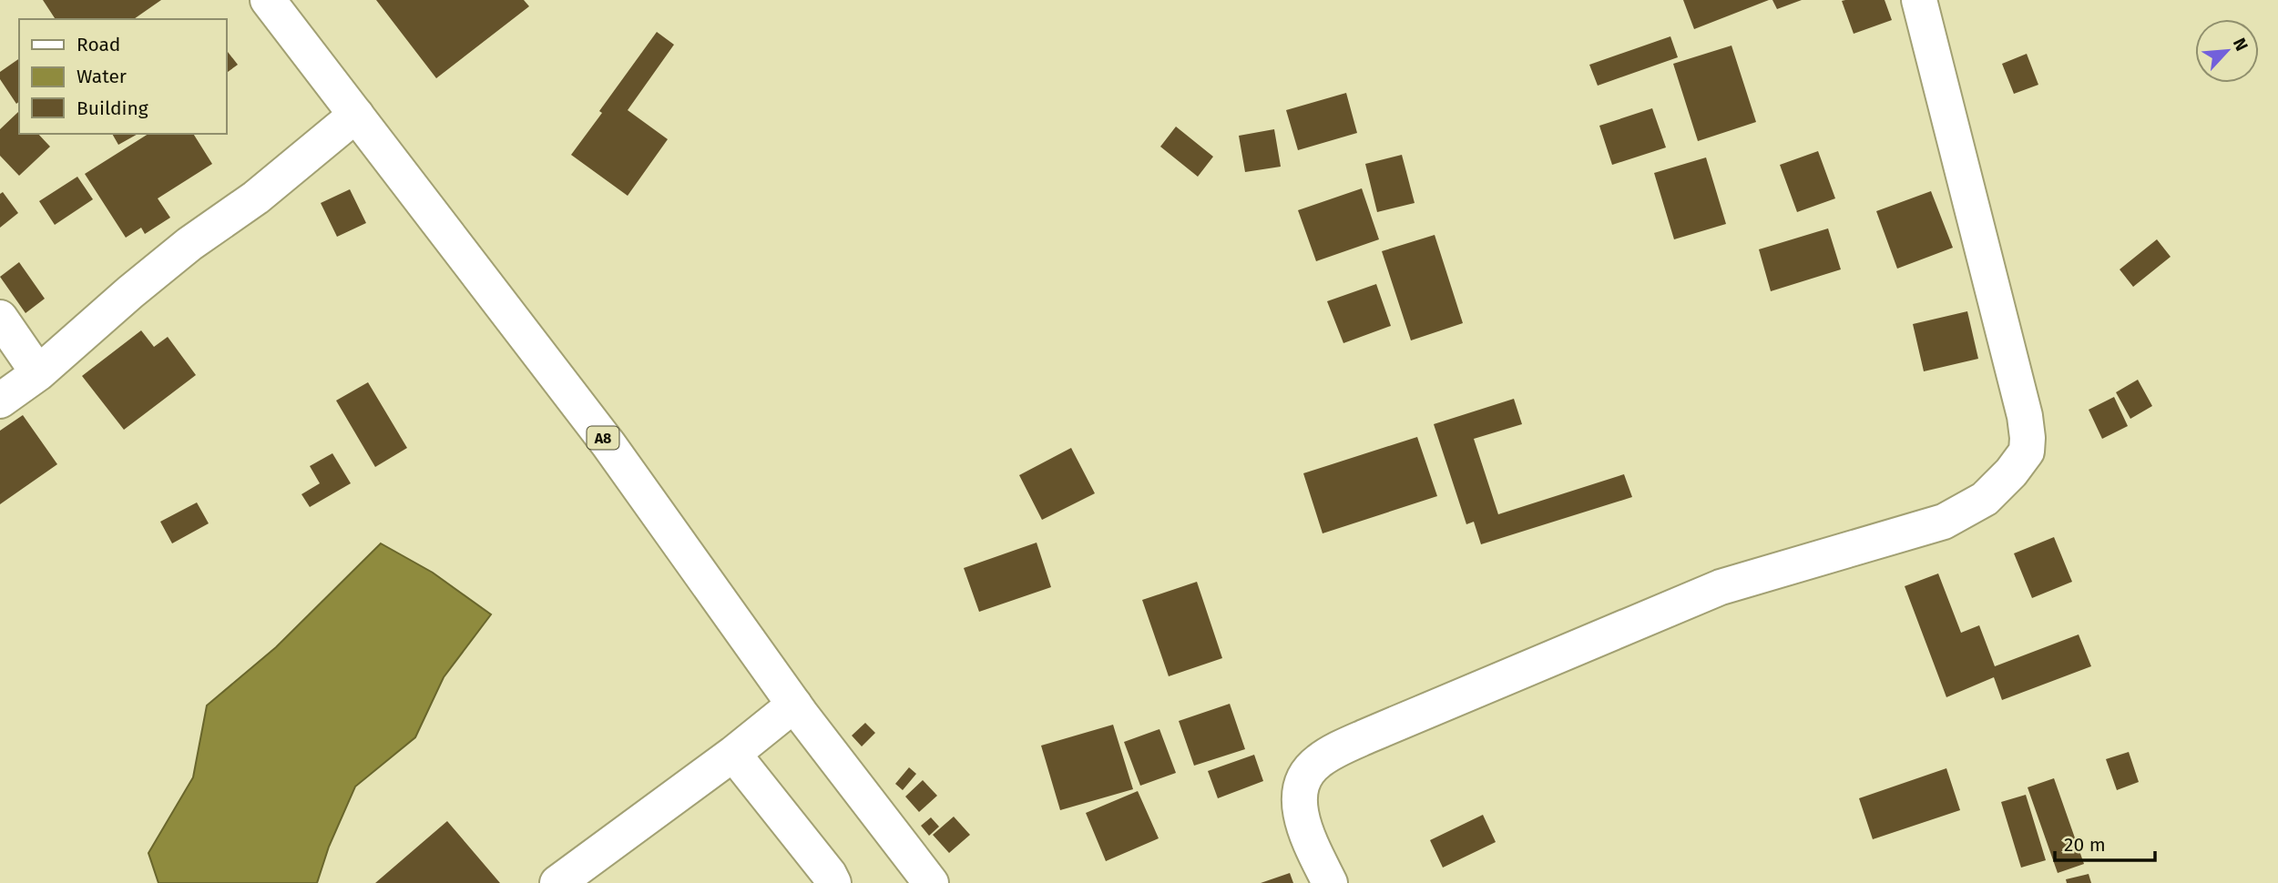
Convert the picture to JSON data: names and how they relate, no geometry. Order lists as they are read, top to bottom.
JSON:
{
  "streets": {
    "street": ["A8"]
  },
  "legend": ["Road", "Water", "Building"],
  "scale_bar": "20 m",
  "north": "top right"
}
